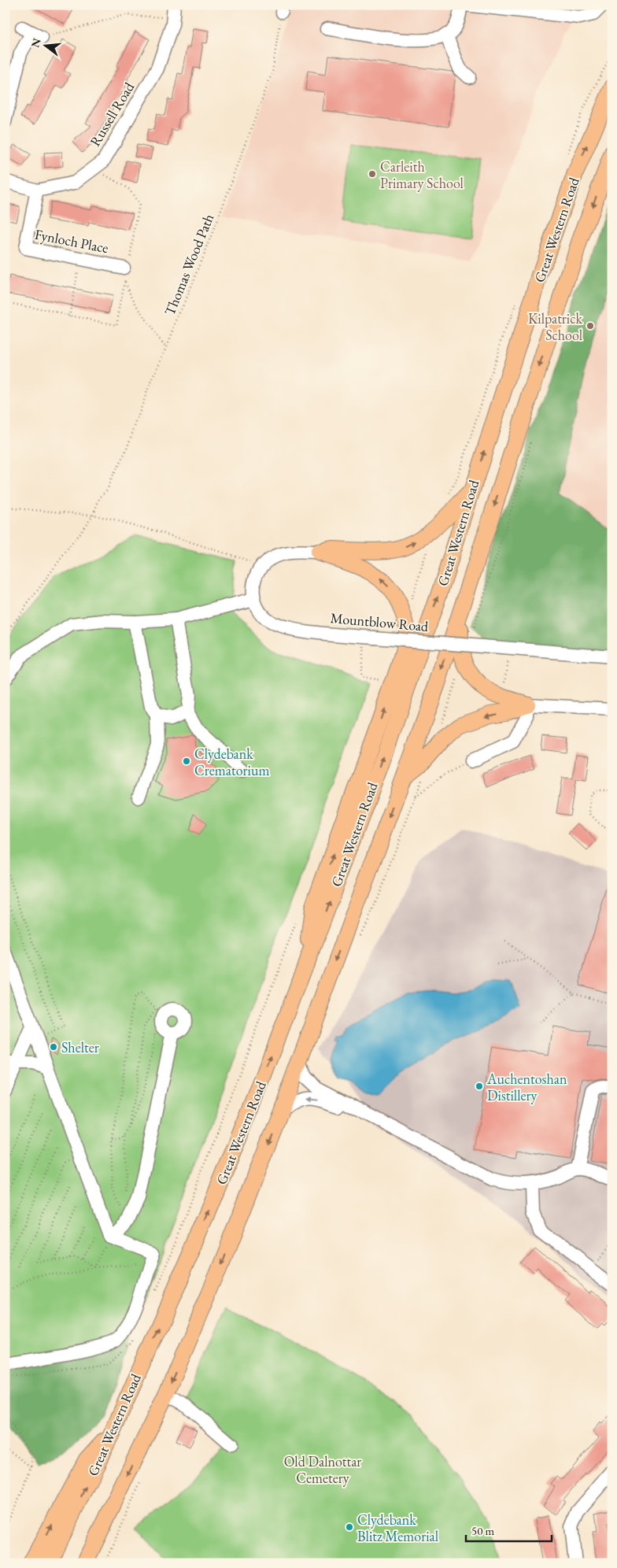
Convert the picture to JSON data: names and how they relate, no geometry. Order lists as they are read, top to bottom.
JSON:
{
  "streets": {
    "main road": ["Great Western Road"],
    "street": ["Russell Road", "Fynloch Place", "Mountblow Road"],
    "path": ["Thomas Wood Path"]
  },
  "crossings": [
    ["Russell Road", "Fynloch Place"]
  ],
  "parks": ["Old Dalnottar Cemetery"],
  "places": [
    "Carleith Primary School",
    "Kilpatrick School",
    "Clydebank Crematorium",
    "Shelter",
    "Auchentoshan Distillery",
    "Clydebank Blitz Memorial"
  ],
  "scale_bar": "50 m",
  "north": "left"
}
